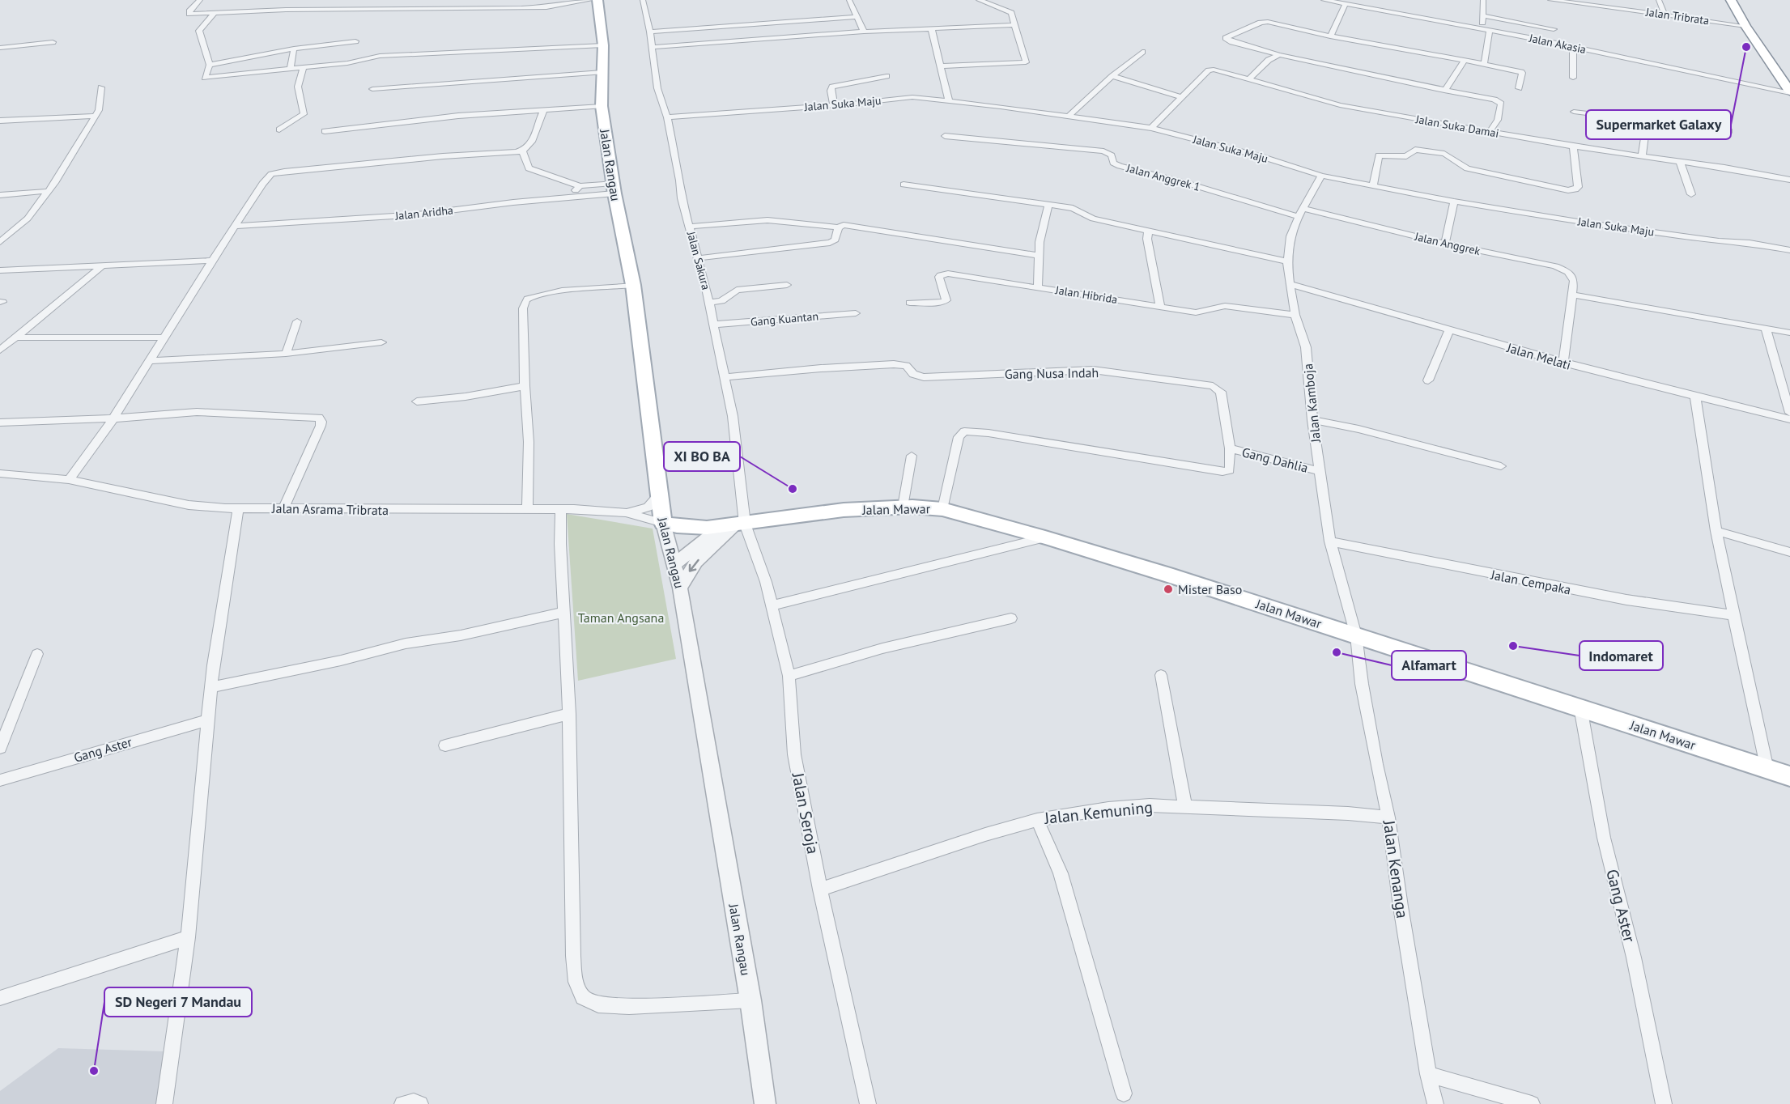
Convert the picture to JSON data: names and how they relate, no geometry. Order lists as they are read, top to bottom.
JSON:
{
  "streets": {
    "main road": ["Jalan Rangau", "Jalan Mawar"],
    "street": [
      "Jalan Tribrata",
      "Jalan Akasia",
      "Jalan Suka Maju",
      "Jalan Suka Damai",
      "Jalan Anggrek 1",
      "Jalan Aridha",
      "Jalan Anggrek",
      "Jalan Sakura",
      "Jalan Hibrida",
      "Gang Kuantan",
      "Jalan Melati",
      "Gang Nusa Indah",
      "Jalan Kamboja",
      "Gang Dahlia",
      "Jalan Asrama Tribrata",
      "Jalan Cempaka",
      "Gang Aster",
      "Jalan Kemuning",
      "Jalan Seroja",
      "Jalan Kenanga"
    ]
  },
  "crossings": [
    ["Jalan Suka Maju", "Jalan Suka Damai"],
    ["Jalan Suka Maju", "Jalan Sakura"],
    ["Jalan Suka Maju", "Jalan Kamboja"],
    ["Jalan Rangau", "Jalan Aridha"],
    ["Jalan Rangau", "Jalan Asrama Tribrata"],
    ["Jalan Rangau", "Jalan Mawar"],
    ["Jalan Anggrek 1", "Jalan Anggrek"],
    ["Jalan Anggrek 1", "Jalan Kamboja"],
    ["Jalan Anggrek", "Jalan Melati"],
    ["Jalan Anggrek", "Jalan Kamboja"],
    ["Jalan Sakura", "Gang Kuantan"],
    ["Jalan Sakura", "Gang Nusa Indah"],
    ["Jalan Sakura", "Jalan Mawar"],
    ["Jalan Sakura", "Jalan Seroja"],
    ["Jalan Hibrida", "Jalan Kamboja"],
    ["Jalan Melati", "Jalan Kamboja"],
    ["Gang Nusa Indah", "Gang Dahlia"],
    ["Gang Nusa Indah", "Jalan Mawar"],
    ["Jalan Kamboja", "Gang Dahlia"],
    ["Jalan Kamboja", "Jalan Mawar"],
    ["Jalan Kamboja", "Jalan Cempaka"],
    ["Jalan Kamboja", "Jalan Kenanga"],
    ["Jalan Asrama Tribrata", "Jalan Mawar"],
    ["Jalan Mawar", "Gang Aster"],
    ["Jalan Mawar", "Jalan Seroja"],
    ["Jalan Mawar", "Jalan Kenanga"],
    ["Jalan Kemuning", "Jalan Seroja"],
    ["Jalan Kemuning", "Jalan Kenanga"]
  ],
  "parks": ["Taman Angsana"],
  "places": [
    "Supermarket Galaxy",
    "XI BO BA",
    "Mister Baso",
    "Indomaret",
    "Alfamart",
    "SD Negeri 7 Mandau"
  ]
}
